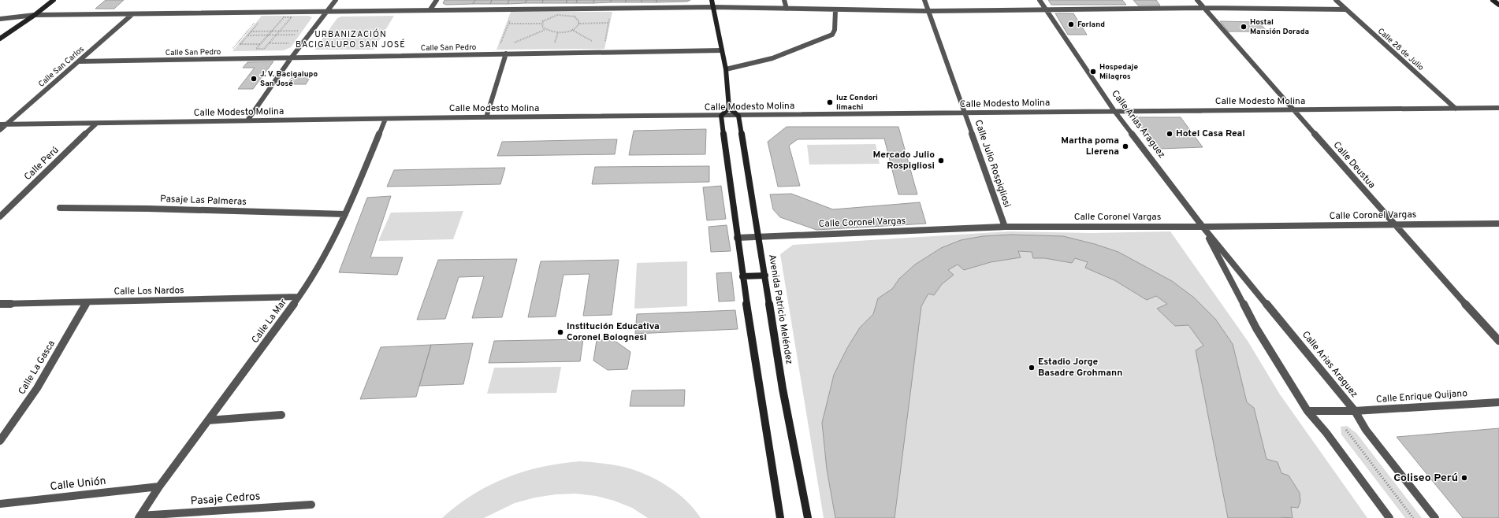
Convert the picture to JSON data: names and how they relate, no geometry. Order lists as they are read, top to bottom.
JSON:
{
  "streets": {
    "street": [
      "Calle San Pedro",
      "Calle 28 de Julio",
      "Calle San Carlos",
      "Calle Modesto Molina",
      "Calle Arias Araguez",
      "Calle Perú",
      "Calle Julio Rospigliosi",
      "Calle Deustua",
      "Pasaje Las Palmeras",
      "Calle Coronel Vargas",
      "Calle Los Nardos",
      "Avenida Patricio Meléndez",
      "Calle La Mar",
      "Calle La Gasca",
      "Calle Enrique Quijano",
      "Calle Unión",
      "Pasaje Cedros"
    ]
  },
  "crossings": [
    ["Calle San Pedro", "Calle San Carlos"],
    ["Calle 28 de Julio", "Calle Modesto Molina"],
    ["Calle San Carlos", "Calle Modesto Molina"],
    ["Calle Modesto Molina", "Calle Arias Araguez"],
    ["Calle Modesto Molina", "Calle Perú"],
    ["Calle Modesto Molina", "Calle Julio Rospigliosi"],
    ["Calle Modesto Molina", "Calle Deustua"],
    ["Calle Modesto Molina", "Avenida Patricio Meléndez"],
    ["Calle Modesto Molina", "Calle La Mar"],
    ["Calle Arias Araguez", "Calle Coronel Vargas"],
    ["Calle Arias Araguez", "Calle Enrique Quijano"],
    ["Calle Julio Rospigliosi", "Calle Coronel Vargas"],
    ["Calle Deustua", "Calle Coronel Vargas"],
    ["Pasaje Las Palmeras", "Calle La Mar"],
    ["Calle Coronel Vargas", "Avenida Patricio Meléndez"],
    ["Calle Los Nardos", "Calle La Mar"],
    ["Calle Los Nardos", "Calle La Gasca"],
    ["Calle La Mar", "Calle Unión"],
    ["Calle La Mar", "Pasaje Cedros"]
  ],
  "districts": ["URBANIZACIÓN BACIGALUPO SAN JOSÉ"],
  "places": [
    "Forland",
    "Hostal Mansión Dorada",
    "Hospedaje Milagros",
    "J. V. Bacigalupo San José",
    "luz Condori limachi",
    "Hotel Casa Real",
    "Martha poma Llerena",
    "Mercado Julio Rospigliosi",
    "Institución Educativa Coronel Bolognesi",
    "Estadio Jorge Basadre Grohmann",
    "Coliseo Perú"
  ]
}
